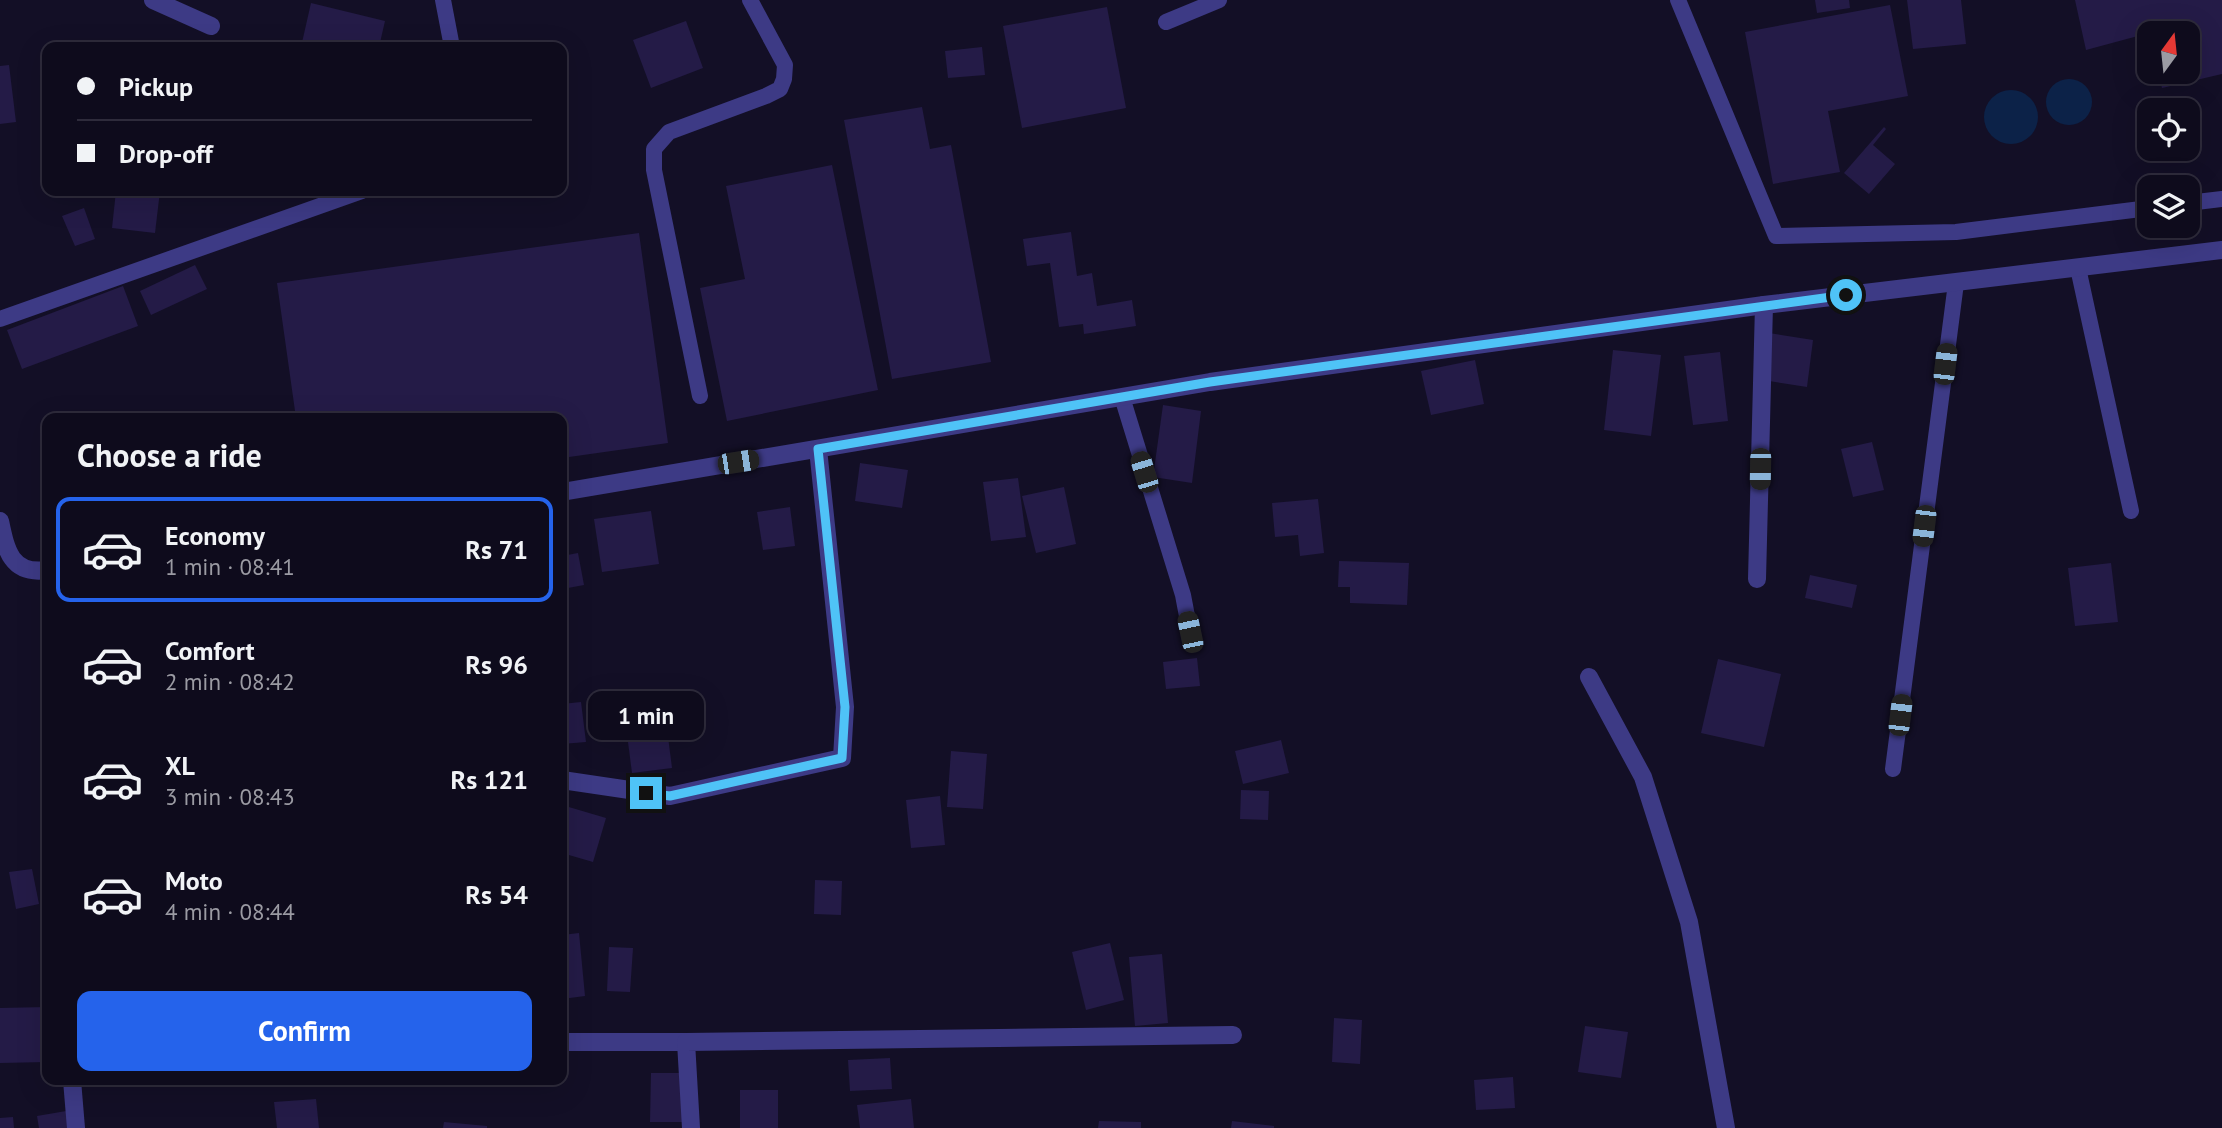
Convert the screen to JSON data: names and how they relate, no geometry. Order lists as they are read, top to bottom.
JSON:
{
  "north": "top",
  "page": {
    "banner": ["Pickup", "Drop-off"],
    "heading": "Choose a ride",
    "list": [
      {
        "name": "Economy",
        "note": "1 min · 08:41",
        "value": "Rs 71"
      },
      {
        "name": "Comfort",
        "note": "2 min · 08:42",
        "value": "Rs 96"
      },
      {
        "name": "XL",
        "note": "3 min · 08:43",
        "value": "Rs 121"
      },
      {
        "name": "Moto",
        "note": "4 min · 08:44",
        "value": "Rs 54"
      }
    ],
    "bubble": "1 min",
    "buttons": "Confirm"
  }
}
